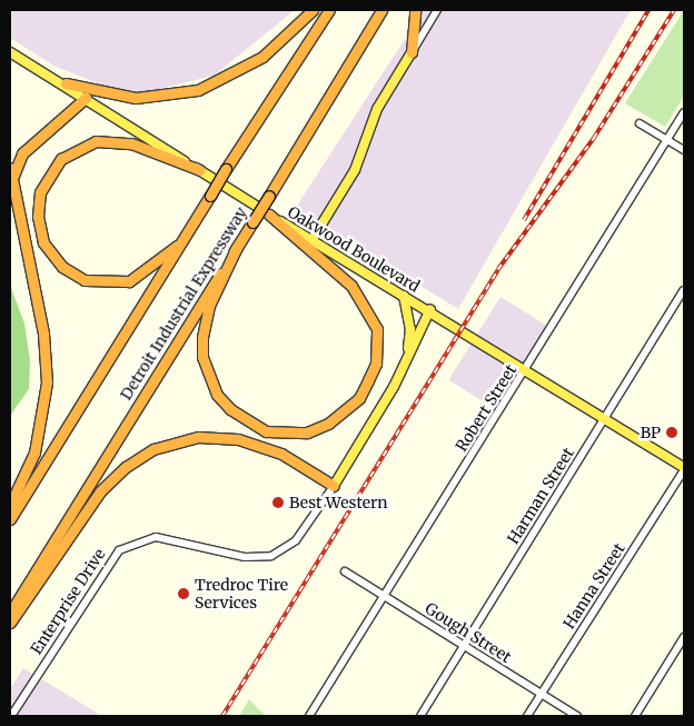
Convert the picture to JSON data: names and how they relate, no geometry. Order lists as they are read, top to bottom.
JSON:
{
  "streets": {
    "highway": ["Detroit Industrial Expressway"],
    "main road": ["Oakwood Boulevard", "Enterprise Drive"],
    "street": [
      "Robert Street",
      "Harman Street",
      "Hanna Street",
      "Gough Street"
    ]
  },
  "crossings": [
    ["Oakwood Boulevard", "Robert Street"],
    ["Oakwood Boulevard", "Harman Street"],
    ["Oakwood Boulevard", "Hanna Street"],
    ["Oakwood Boulevard", "Enterprise Drive"],
    ["Robert Street", "Gough Street"],
    ["Harman Street", "Gough Street"],
    ["Hanna Street", "Gough Street"]
  ],
  "places": ["BP", "Best Western", "Tredroc Tire Services"]
}
